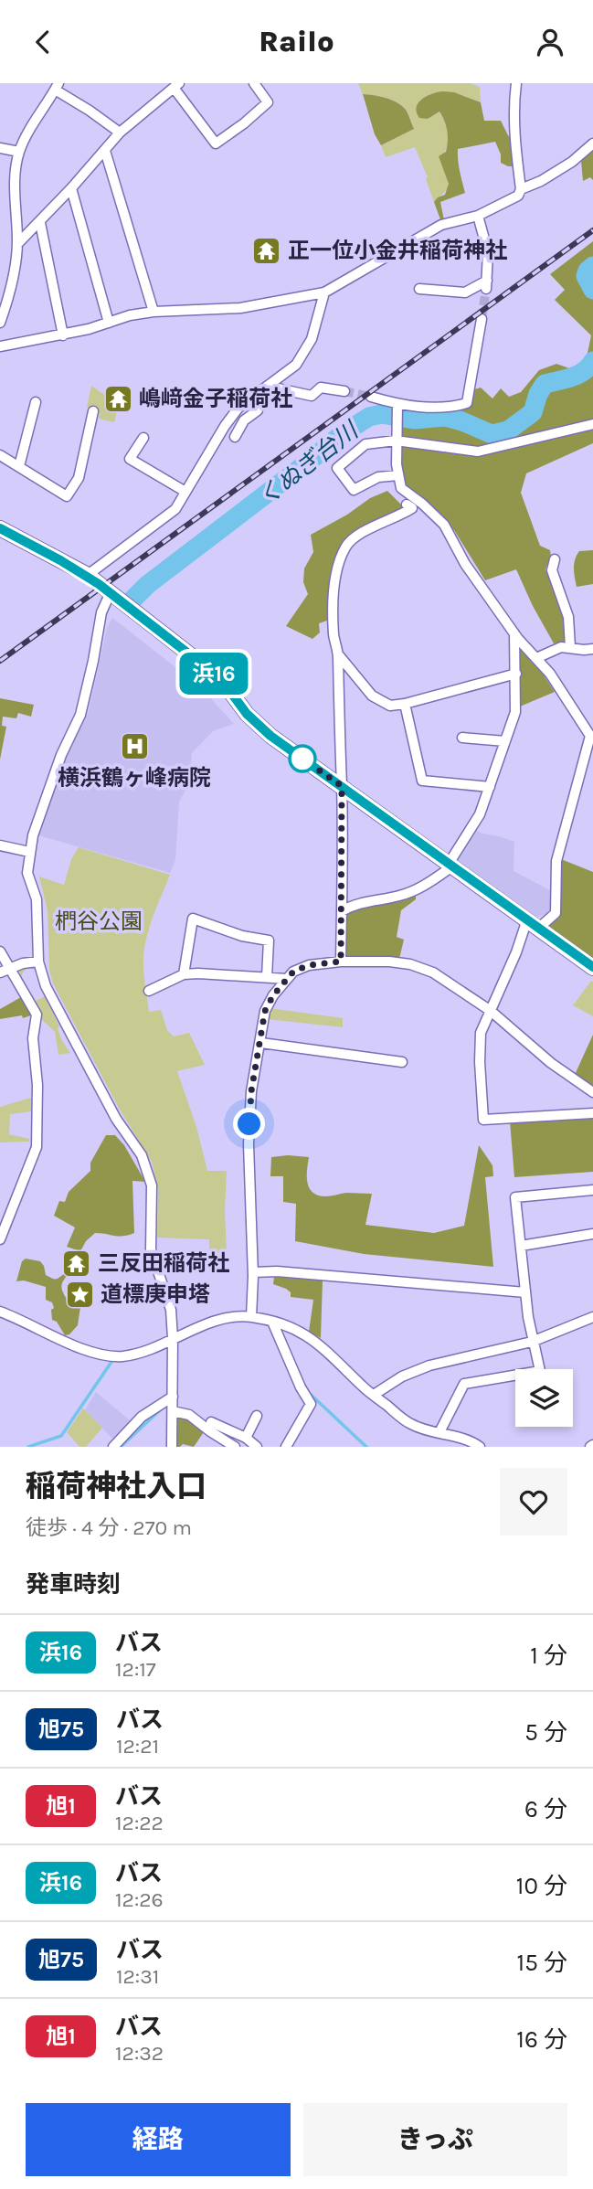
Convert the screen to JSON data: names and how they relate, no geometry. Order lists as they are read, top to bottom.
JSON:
{
  "water": ["くぬぎ台川"],
  "parks": ["椚谷公園"],
  "places": {
    "temple": ["正一位小金井稲荷神社", "嶋﨑金子稲荷社", "三反田稲荷社"],
    "hospital": ["横浜鶴ヶ峰病院"],
    "place": ["道標庚申塔"]
  },
  "lines": ["bus line 浜16"],
  "page": {
    "header": "Railo",
    "on_map": "浜16",
    "heading": [
      ["稲荷神社入口", "徒歩 · 4 分 · 270 m"],
      "発車時刻"
    ],
    "list": [
      {
        "mark": "浜16",
        "name": "バス",
        "note": "12:17",
        "value": "1 分"
      },
      {
        "mark": "旭75",
        "name": "バス",
        "note": "12:21",
        "value": "5 分"
      },
      {
        "mark": "旭1",
        "name": "バス",
        "note": "12:22",
        "value": "6 分"
      },
      {
        "mark": "浜16",
        "name": "バス",
        "note": "12:26",
        "value": "10 分"
      },
      {
        "mark": "旭75",
        "name": "バス",
        "note": "12:31",
        "value": "15 分"
      },
      {
        "mark": "旭1",
        "name": "バス",
        "note": "12:32",
        "value": "16 分"
      }
    ],
    "buttons": ["経路", "きっぷ"]
  }
}
